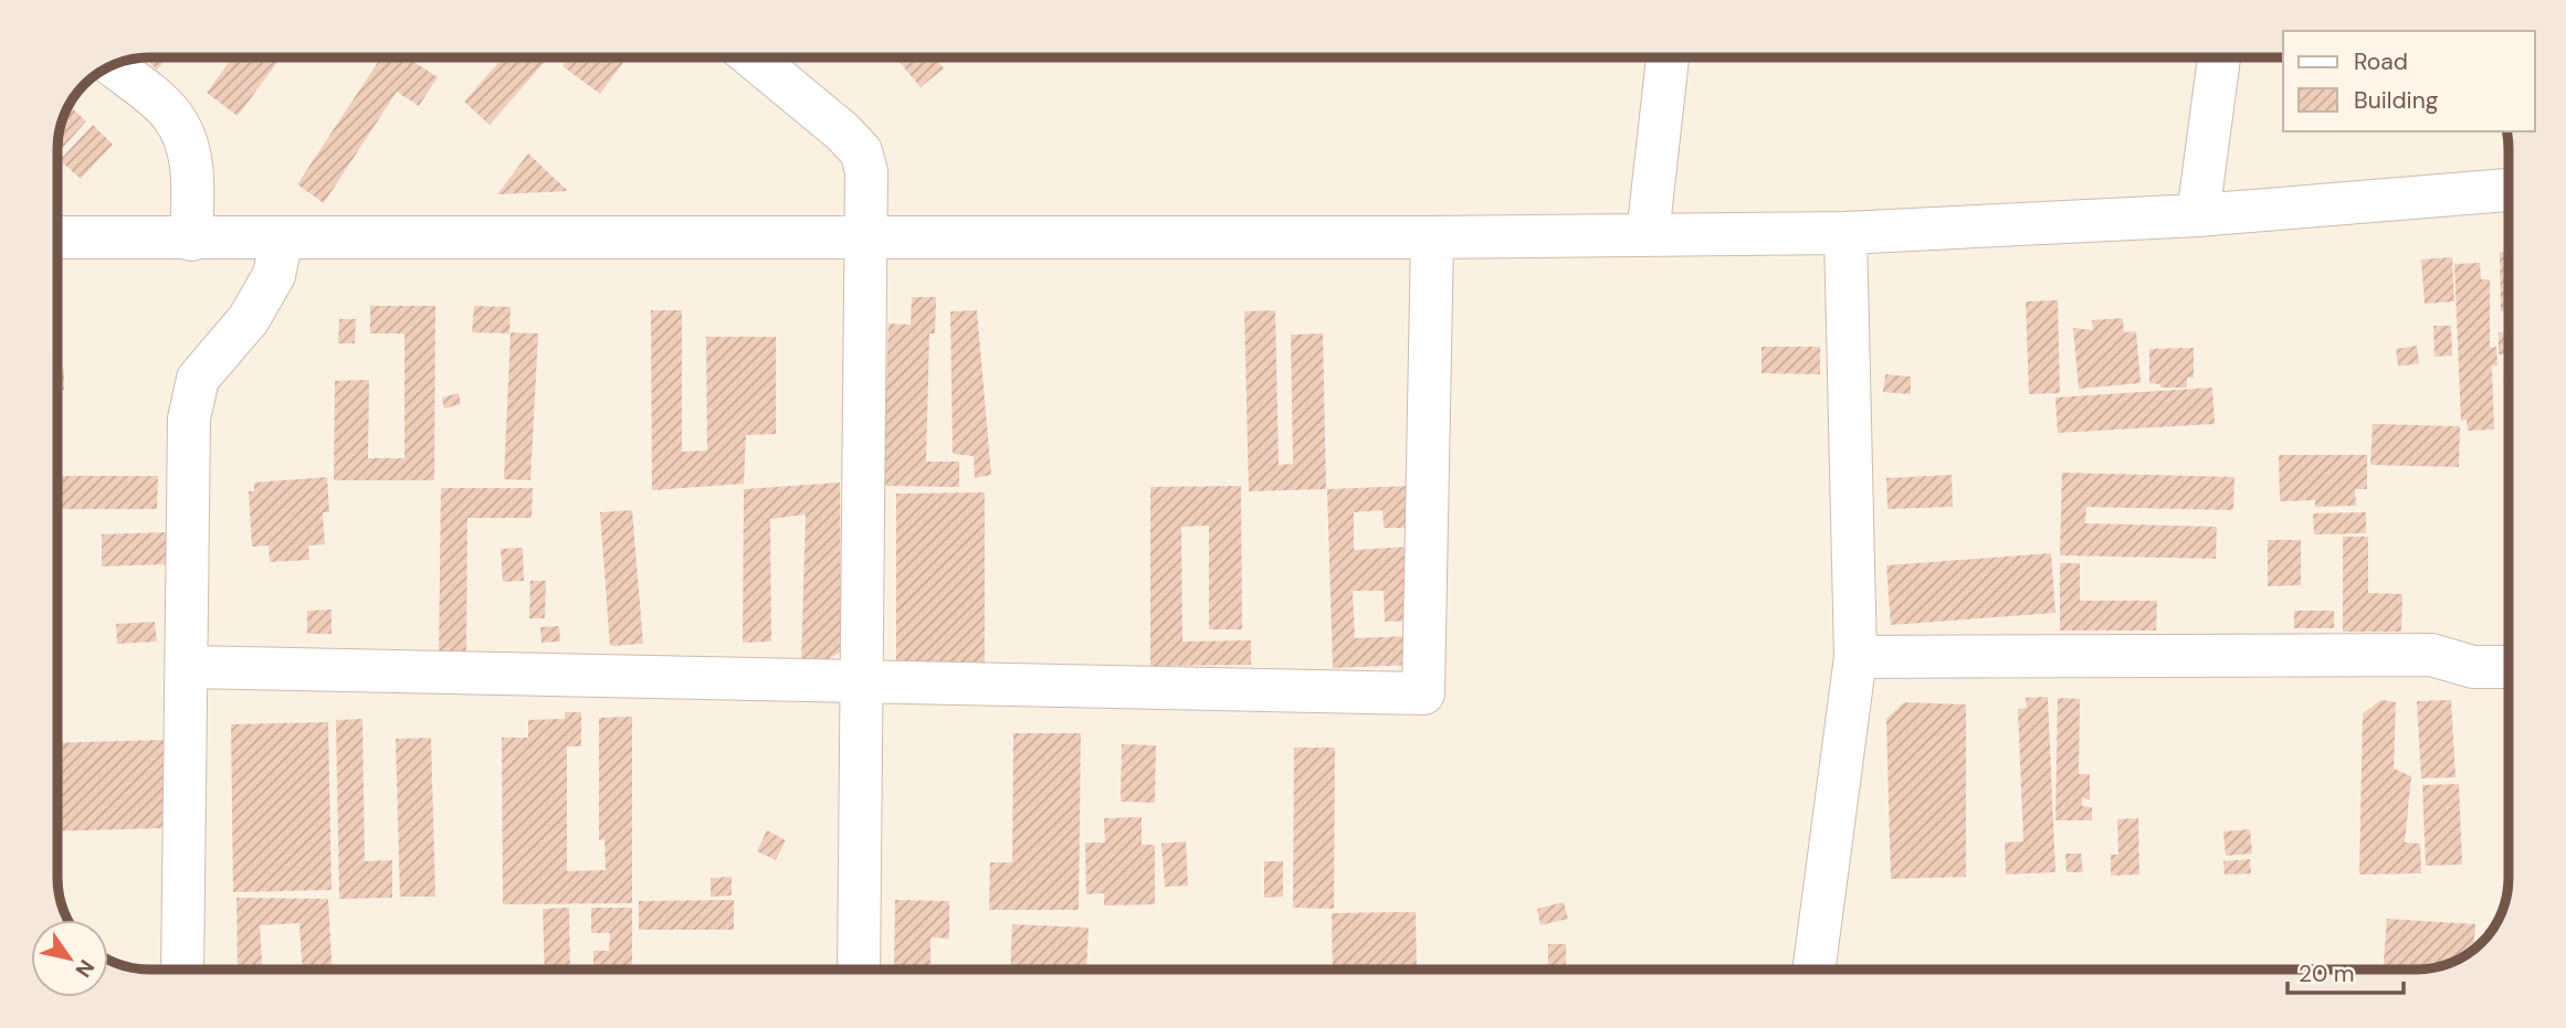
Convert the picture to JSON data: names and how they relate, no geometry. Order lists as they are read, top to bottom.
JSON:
{
  "legend": ["Road", "Building"],
  "scale_bar": "20 m",
  "north": "bottom right"
}
